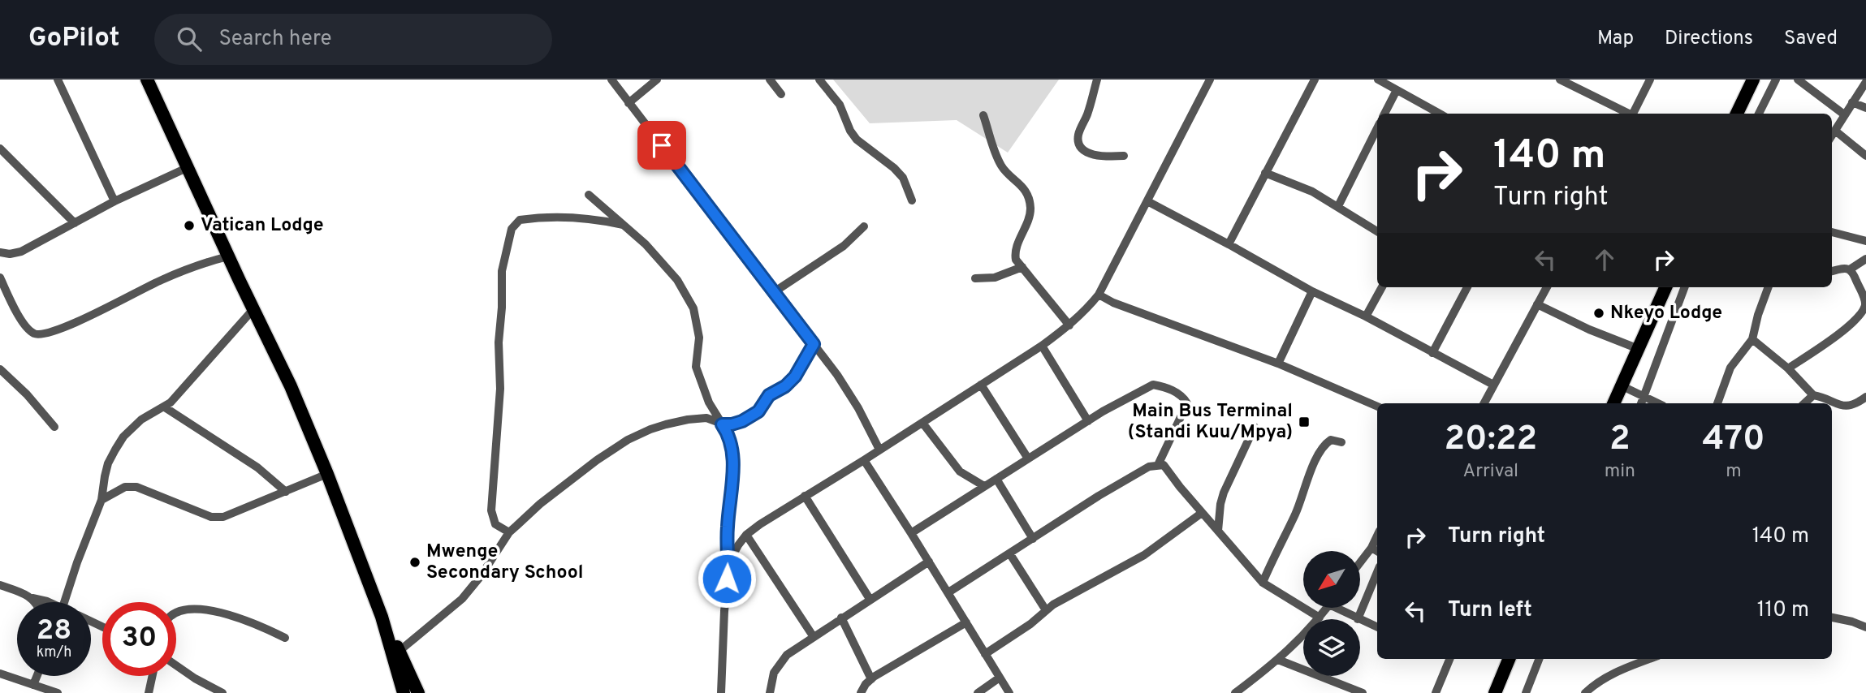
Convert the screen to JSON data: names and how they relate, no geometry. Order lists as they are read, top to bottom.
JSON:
{
  "places": {
    "other": ["Vatican Lodge", "Nkeyo Lodge", "Mwenge Secondary School"],
    "transit": ["Main Bus Terminal (Standi Kuu/Mpya)"]
  },
  "north": "bottom left",
  "page": {
    "header": "GoPilot",
    "search": "Search here",
    "nav": ["Map", "Directions", "Saved"],
    "turn": ["140 m", "Turn right"],
    "eta": [
      "20:22",
      "Arrival",
      "2",
      "min",
      "470",
      "m"
    ],
    "list": [
      {
        "name": "Turn right",
        "value": "140 m"
      },
      {
        "name": "Turn left",
        "value": "110 m"
      }
    ],
    "speed": "28 km/h",
    "limit": "30"
  }
}
